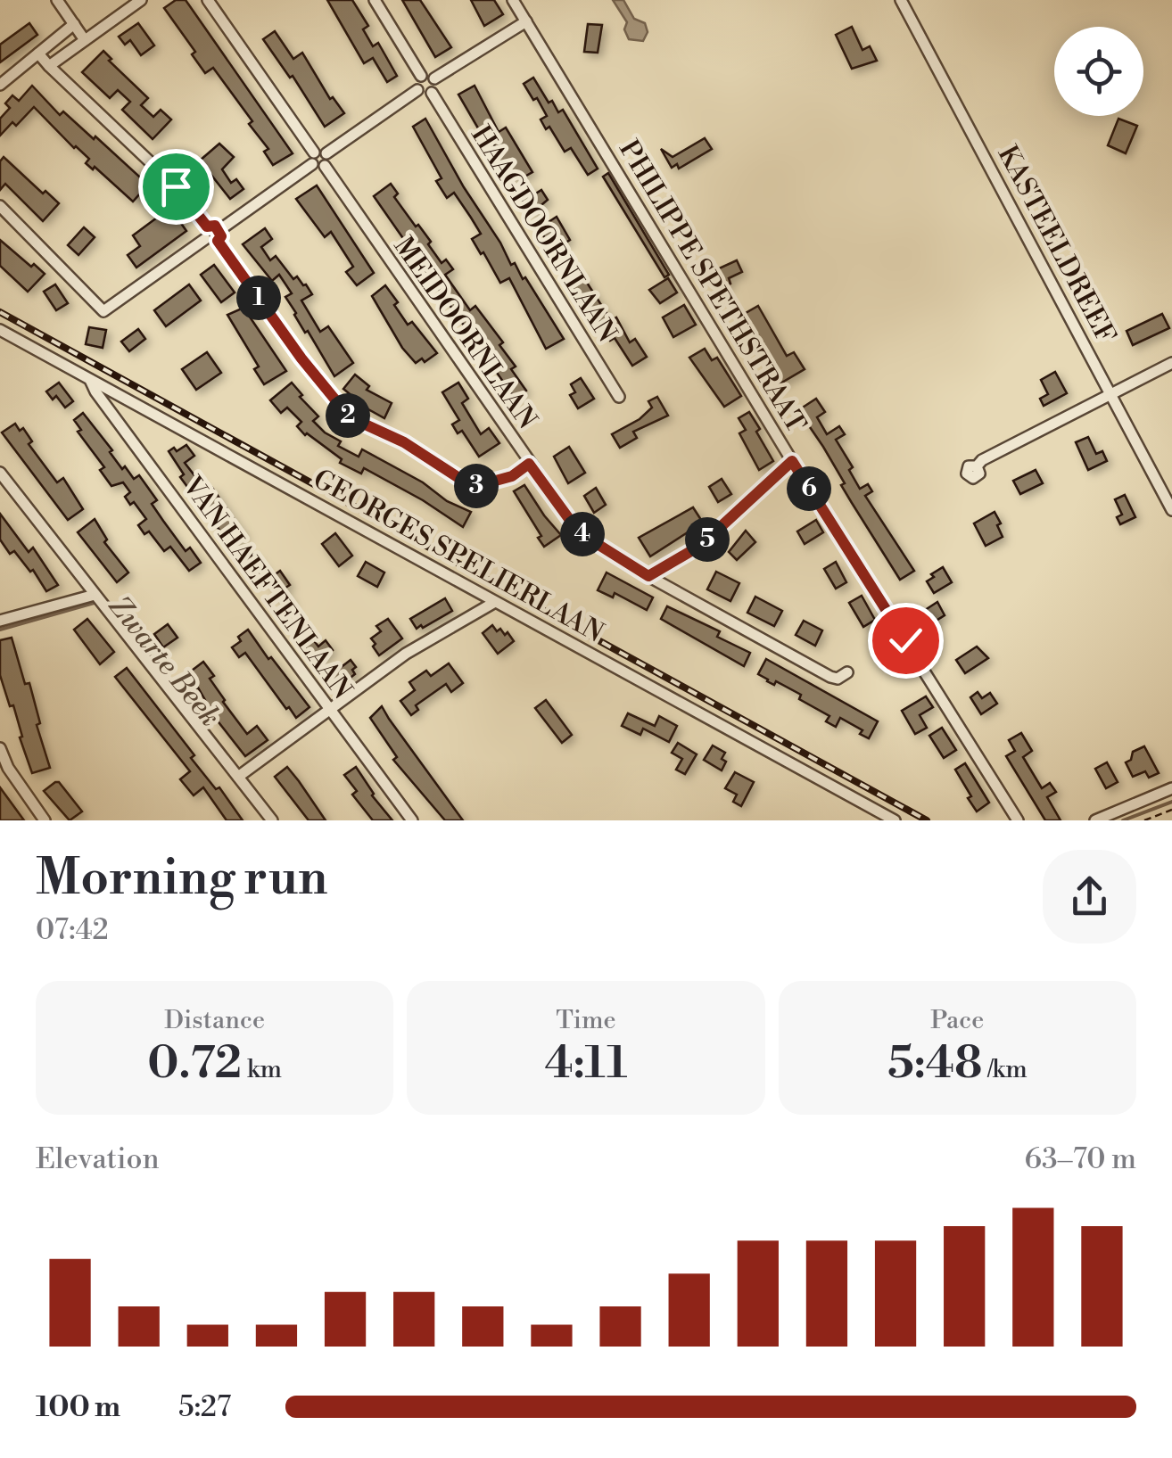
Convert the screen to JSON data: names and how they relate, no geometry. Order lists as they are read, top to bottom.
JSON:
{
  "streets": {
    "street": [
      "HAAGDOORNLAAN",
      "KASTEELDREEF",
      "PHILIPPE SPETHSTRAAT",
      "MEIDOORNLAAN",
      "GEORGES SPELIERLAAN",
      "VAN HAEFTENLAAN"
    ]
  },
  "crossings": [
    ["GEORGES SPELIERLAAN", "VAN HAEFTENLAAN"]
  ],
  "water": ["Zwarte Beek"],
  "page": {
    "pins": [
      "1",
      "2",
      "3",
      "6",
      "4",
      "5"
    ],
    "heading": ["Morning run", "07:42"],
    "stats": [
      ["Distance", "0.72 km"],
      ["Time", "4:11"],
      ["Pace", "5:48 /km"]
    ],
    "chart": ["Elevation", "63–70 m"],
    "list": [
      {
        "name": "100 m",
        "note": "5:27"
      }
    ]
  }
}
